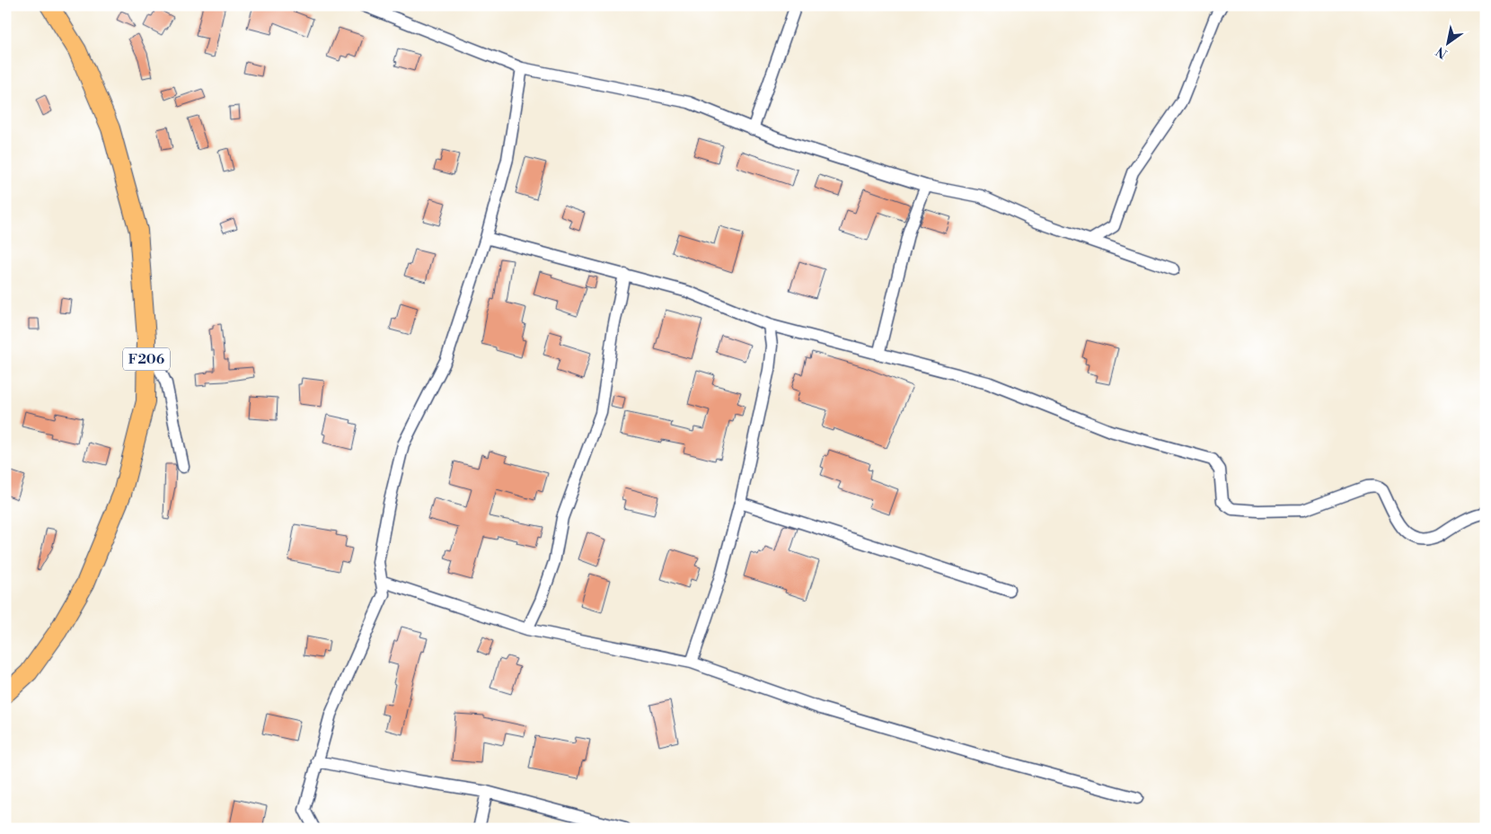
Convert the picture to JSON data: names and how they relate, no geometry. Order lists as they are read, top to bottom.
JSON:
{
  "streets": {
    "main road": ["F206"]
  },
  "north": "bottom left"
}
